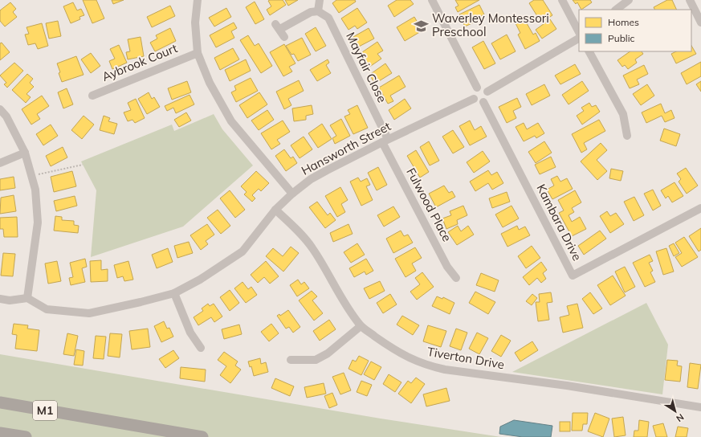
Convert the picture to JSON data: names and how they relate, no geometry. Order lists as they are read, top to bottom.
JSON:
{
  "streets": {
    "highway": ["M1"],
    "street": [
      "Aybrook Court",
      "Mayfair Close",
      "Hansworth Street",
      "Fulwood Place",
      "Kambara Drive",
      "Tiverton Drive"
    ]
  },
  "crossings": [
    ["Mayfair Close", "Hansworth Street"],
    ["Mayfair Close", "Fulwood Place"],
    ["Hansworth Street", "Fulwood Place"],
    ["Hansworth Street", "Kambara Drive"],
    ["Hansworth Street", "Tiverton Drive"]
  ],
  "places": {
    "school or university": ["Waverley Montessori Preschool"]
  },
  "legend": ["Homes", "Public"],
  "north": "bottom right"
}
